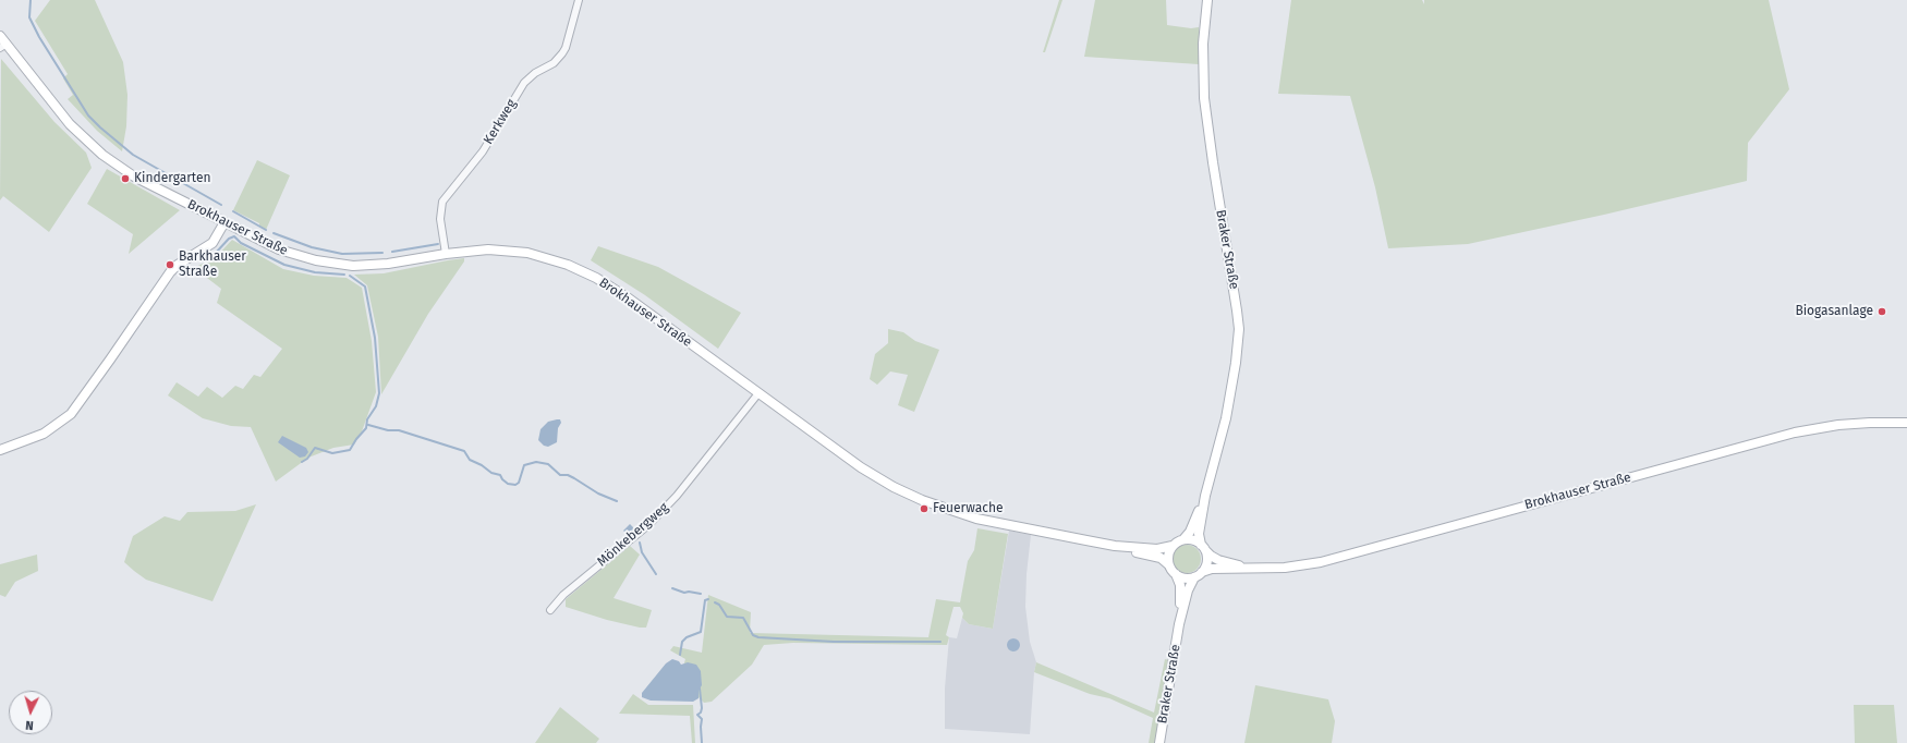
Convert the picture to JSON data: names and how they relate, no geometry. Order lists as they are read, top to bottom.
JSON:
{
  "streets": {
    "street": [
      "Kerkweg",
      "Brokhauser Straße",
      "Braker Straße",
      "Mönkebergweg"
    ]
  },
  "crossings": [
    ["Kerkweg", "Brokhauser Straße"],
    ["Brokhauser Straße", "Braker Straße"],
    ["Brokhauser Straße", "Mönkebergweg"]
  ],
  "places": [
    "Kindergarten",
    "Barkhauser Straße",
    "Biogasanlage",
    "Feuerwache"
  ],
  "north": "bottom"
}
